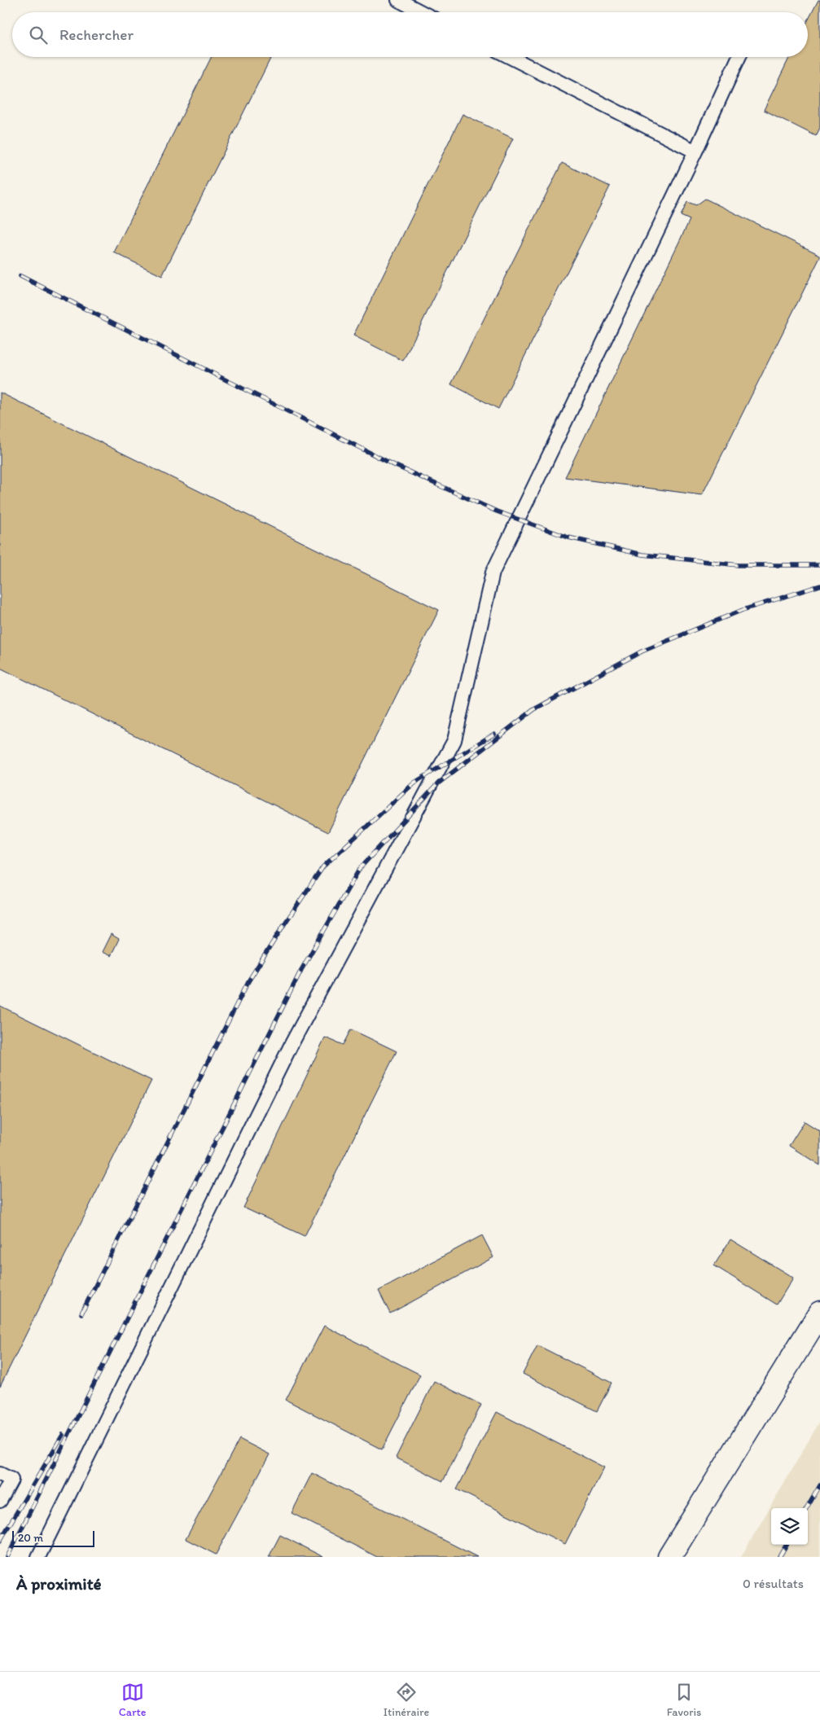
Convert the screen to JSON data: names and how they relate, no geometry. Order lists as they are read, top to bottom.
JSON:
{
  "scale_bar": "20 m",
  "page": {
    "search": "Rechercher",
    "scale": "20 m",
    "heading": ["À proximité", "0 résultats"],
    "nav": ["Carte", "Itinéraire", "Favoris"]
  }
}
